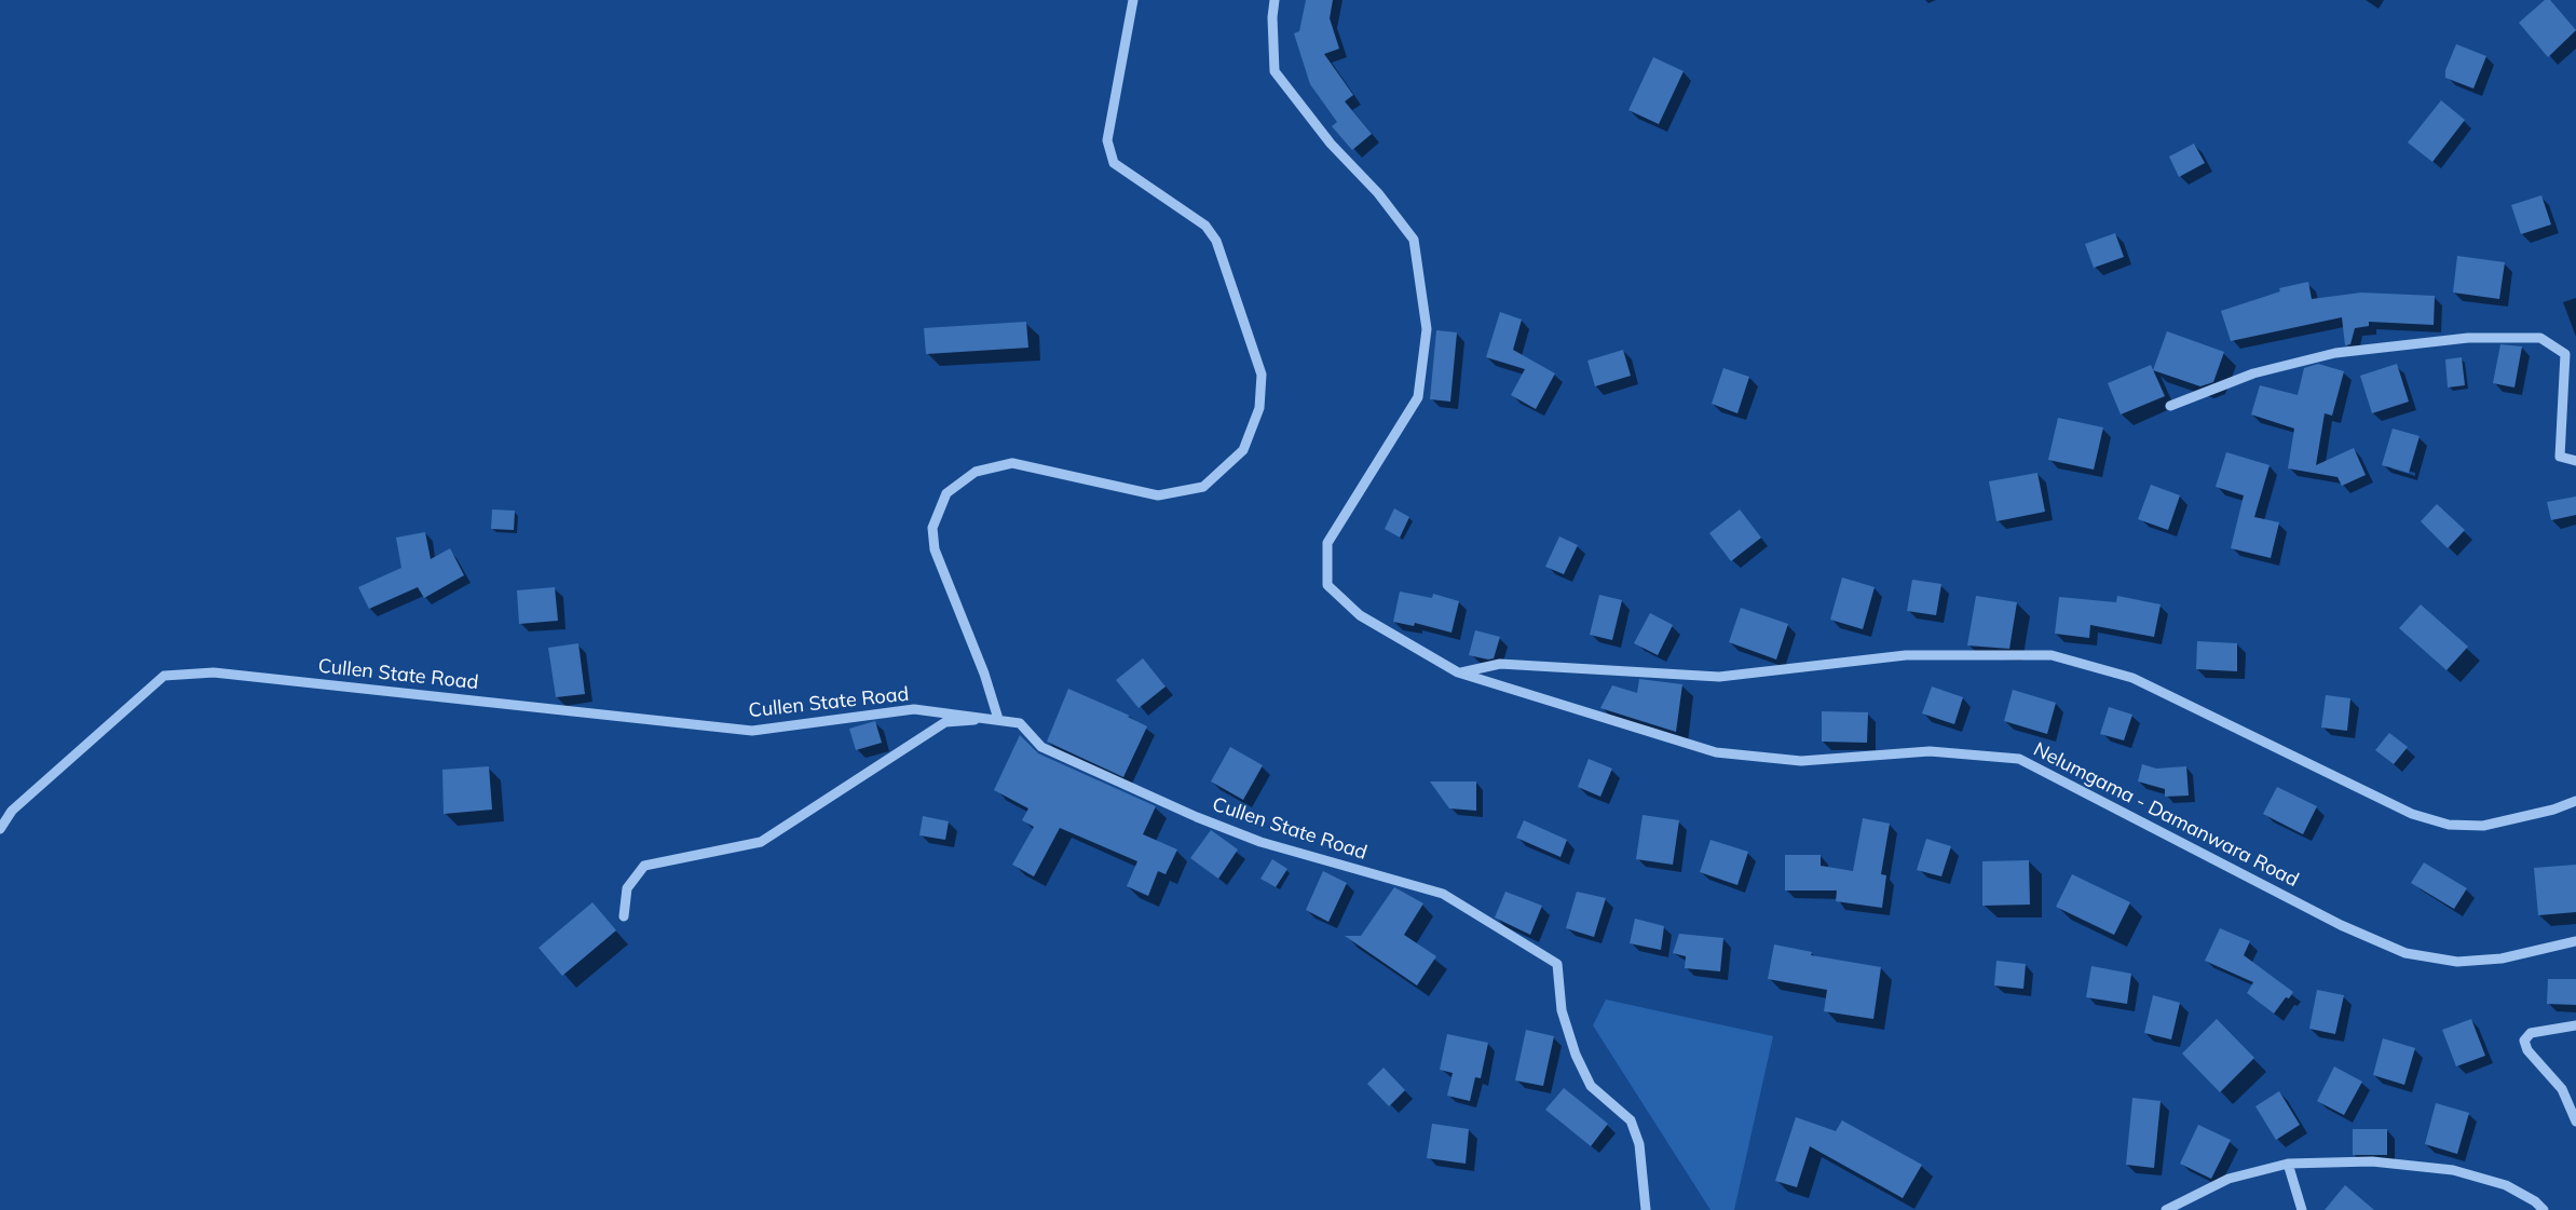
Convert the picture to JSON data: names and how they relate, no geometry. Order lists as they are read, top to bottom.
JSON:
{
  "streets": {
    "street": ["Cullen State Road", "Nelumgama - Damanwara Road"]
  }
}
